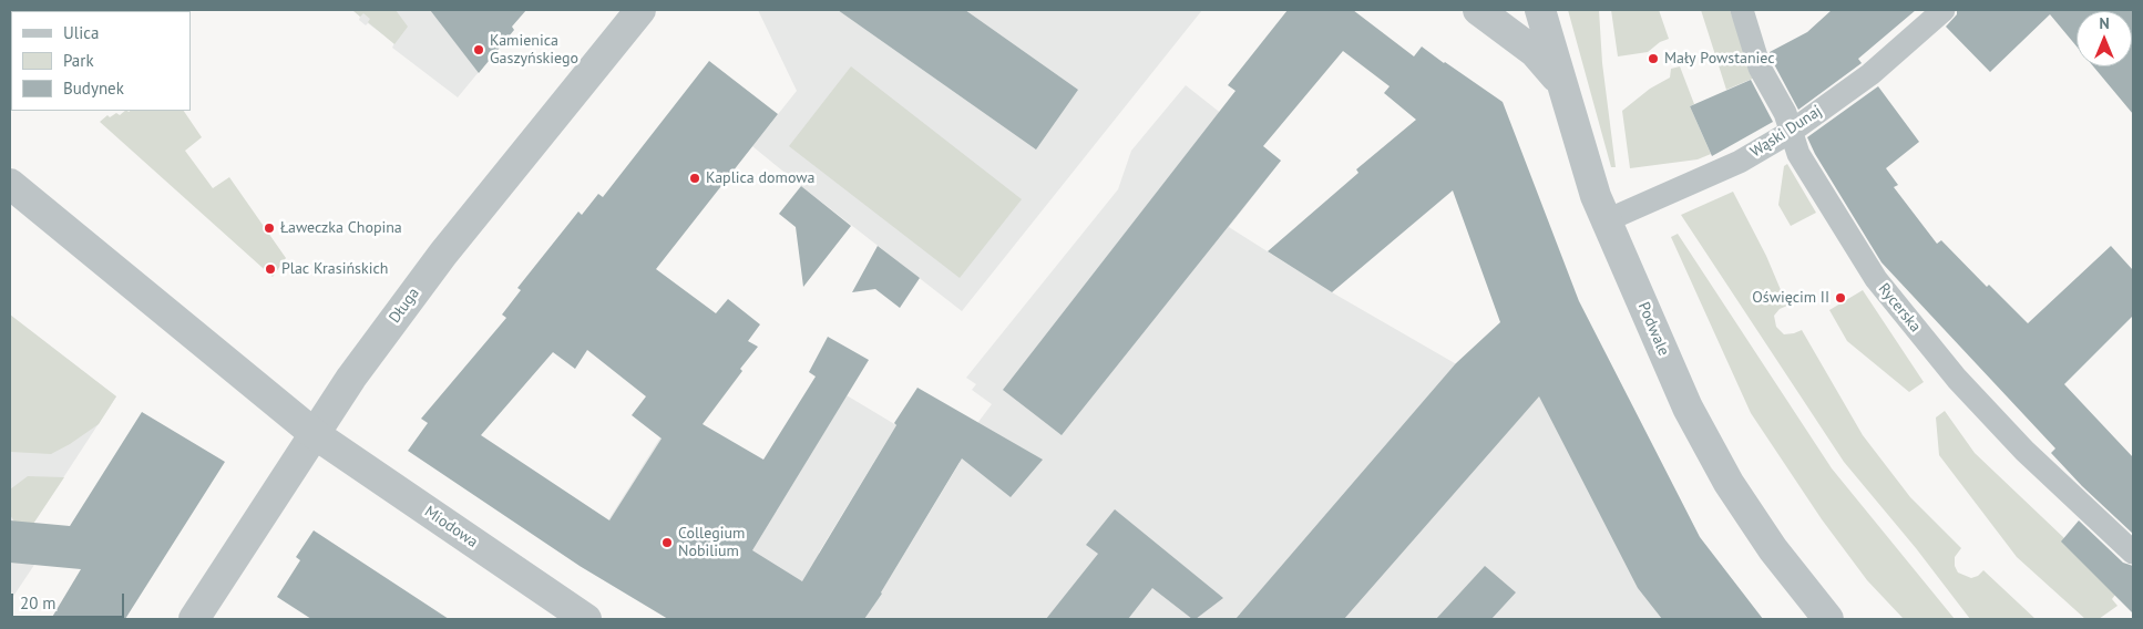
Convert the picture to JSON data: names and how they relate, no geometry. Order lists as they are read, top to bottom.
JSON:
{
  "streets": {
    "street": [
      "Wąski Dunaj",
      "Długa",
      "Rycerska",
      "Podwale",
      "Miodowa"
    ]
  },
  "crossings": [
    ["Wąski Dunaj", "Rycerska"],
    ["Wąski Dunaj", "Podwale"],
    ["Długa", "Miodowa"]
  ],
  "places": [
    "Kamienica Gaszyńskiego",
    "Mały Powstaniec",
    "Kaplica domowa",
    "Ławeczka Chopina",
    "Plac Krasińskich",
    "Oświęcim II",
    "Collegium Nobilium"
  ],
  "legend": ["Ulica", "Park", "Budynek"],
  "scale_bar": "20 m",
  "north": "top"
}
